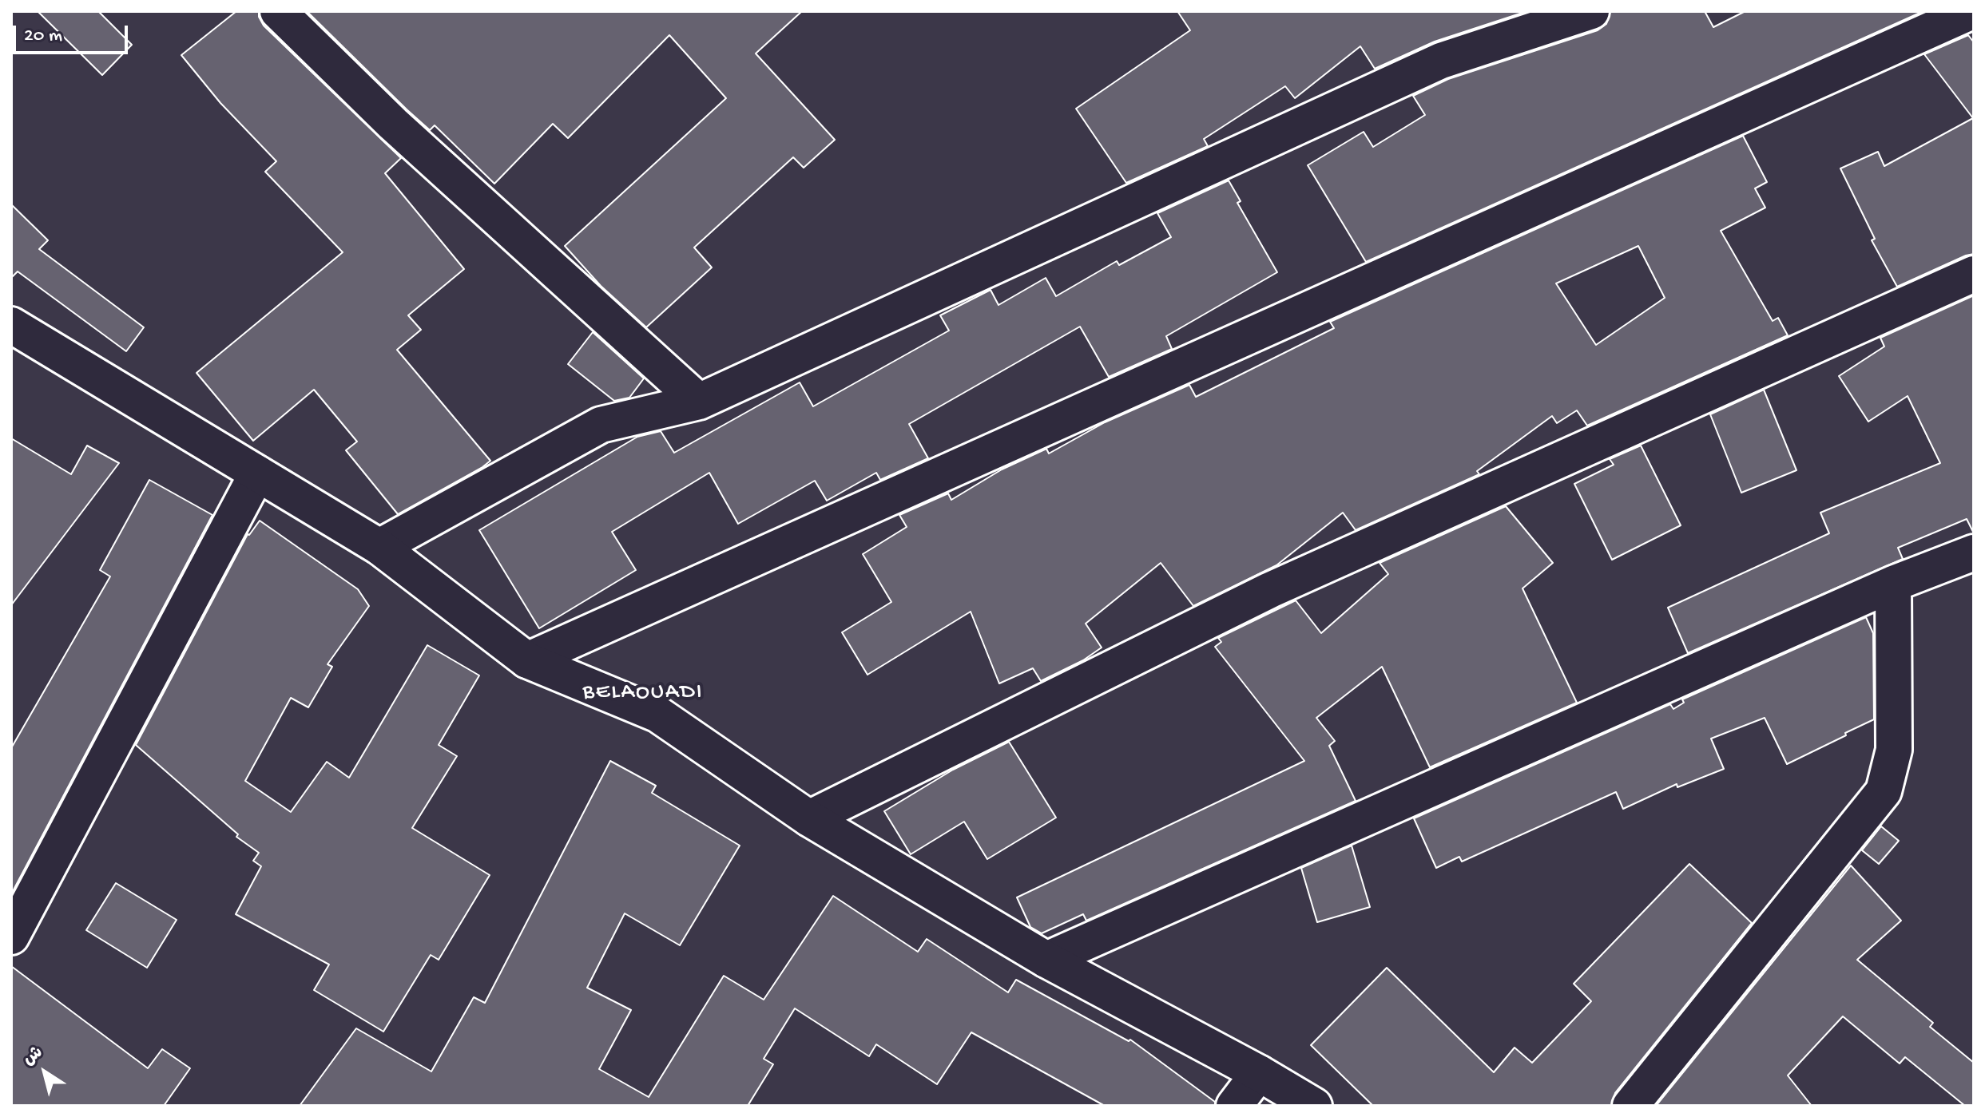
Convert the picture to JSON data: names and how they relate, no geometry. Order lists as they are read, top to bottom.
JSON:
{
  "districts": ["BELAOUADI"],
  "scale_bar": "20 m",
  "north": "top left"
}
